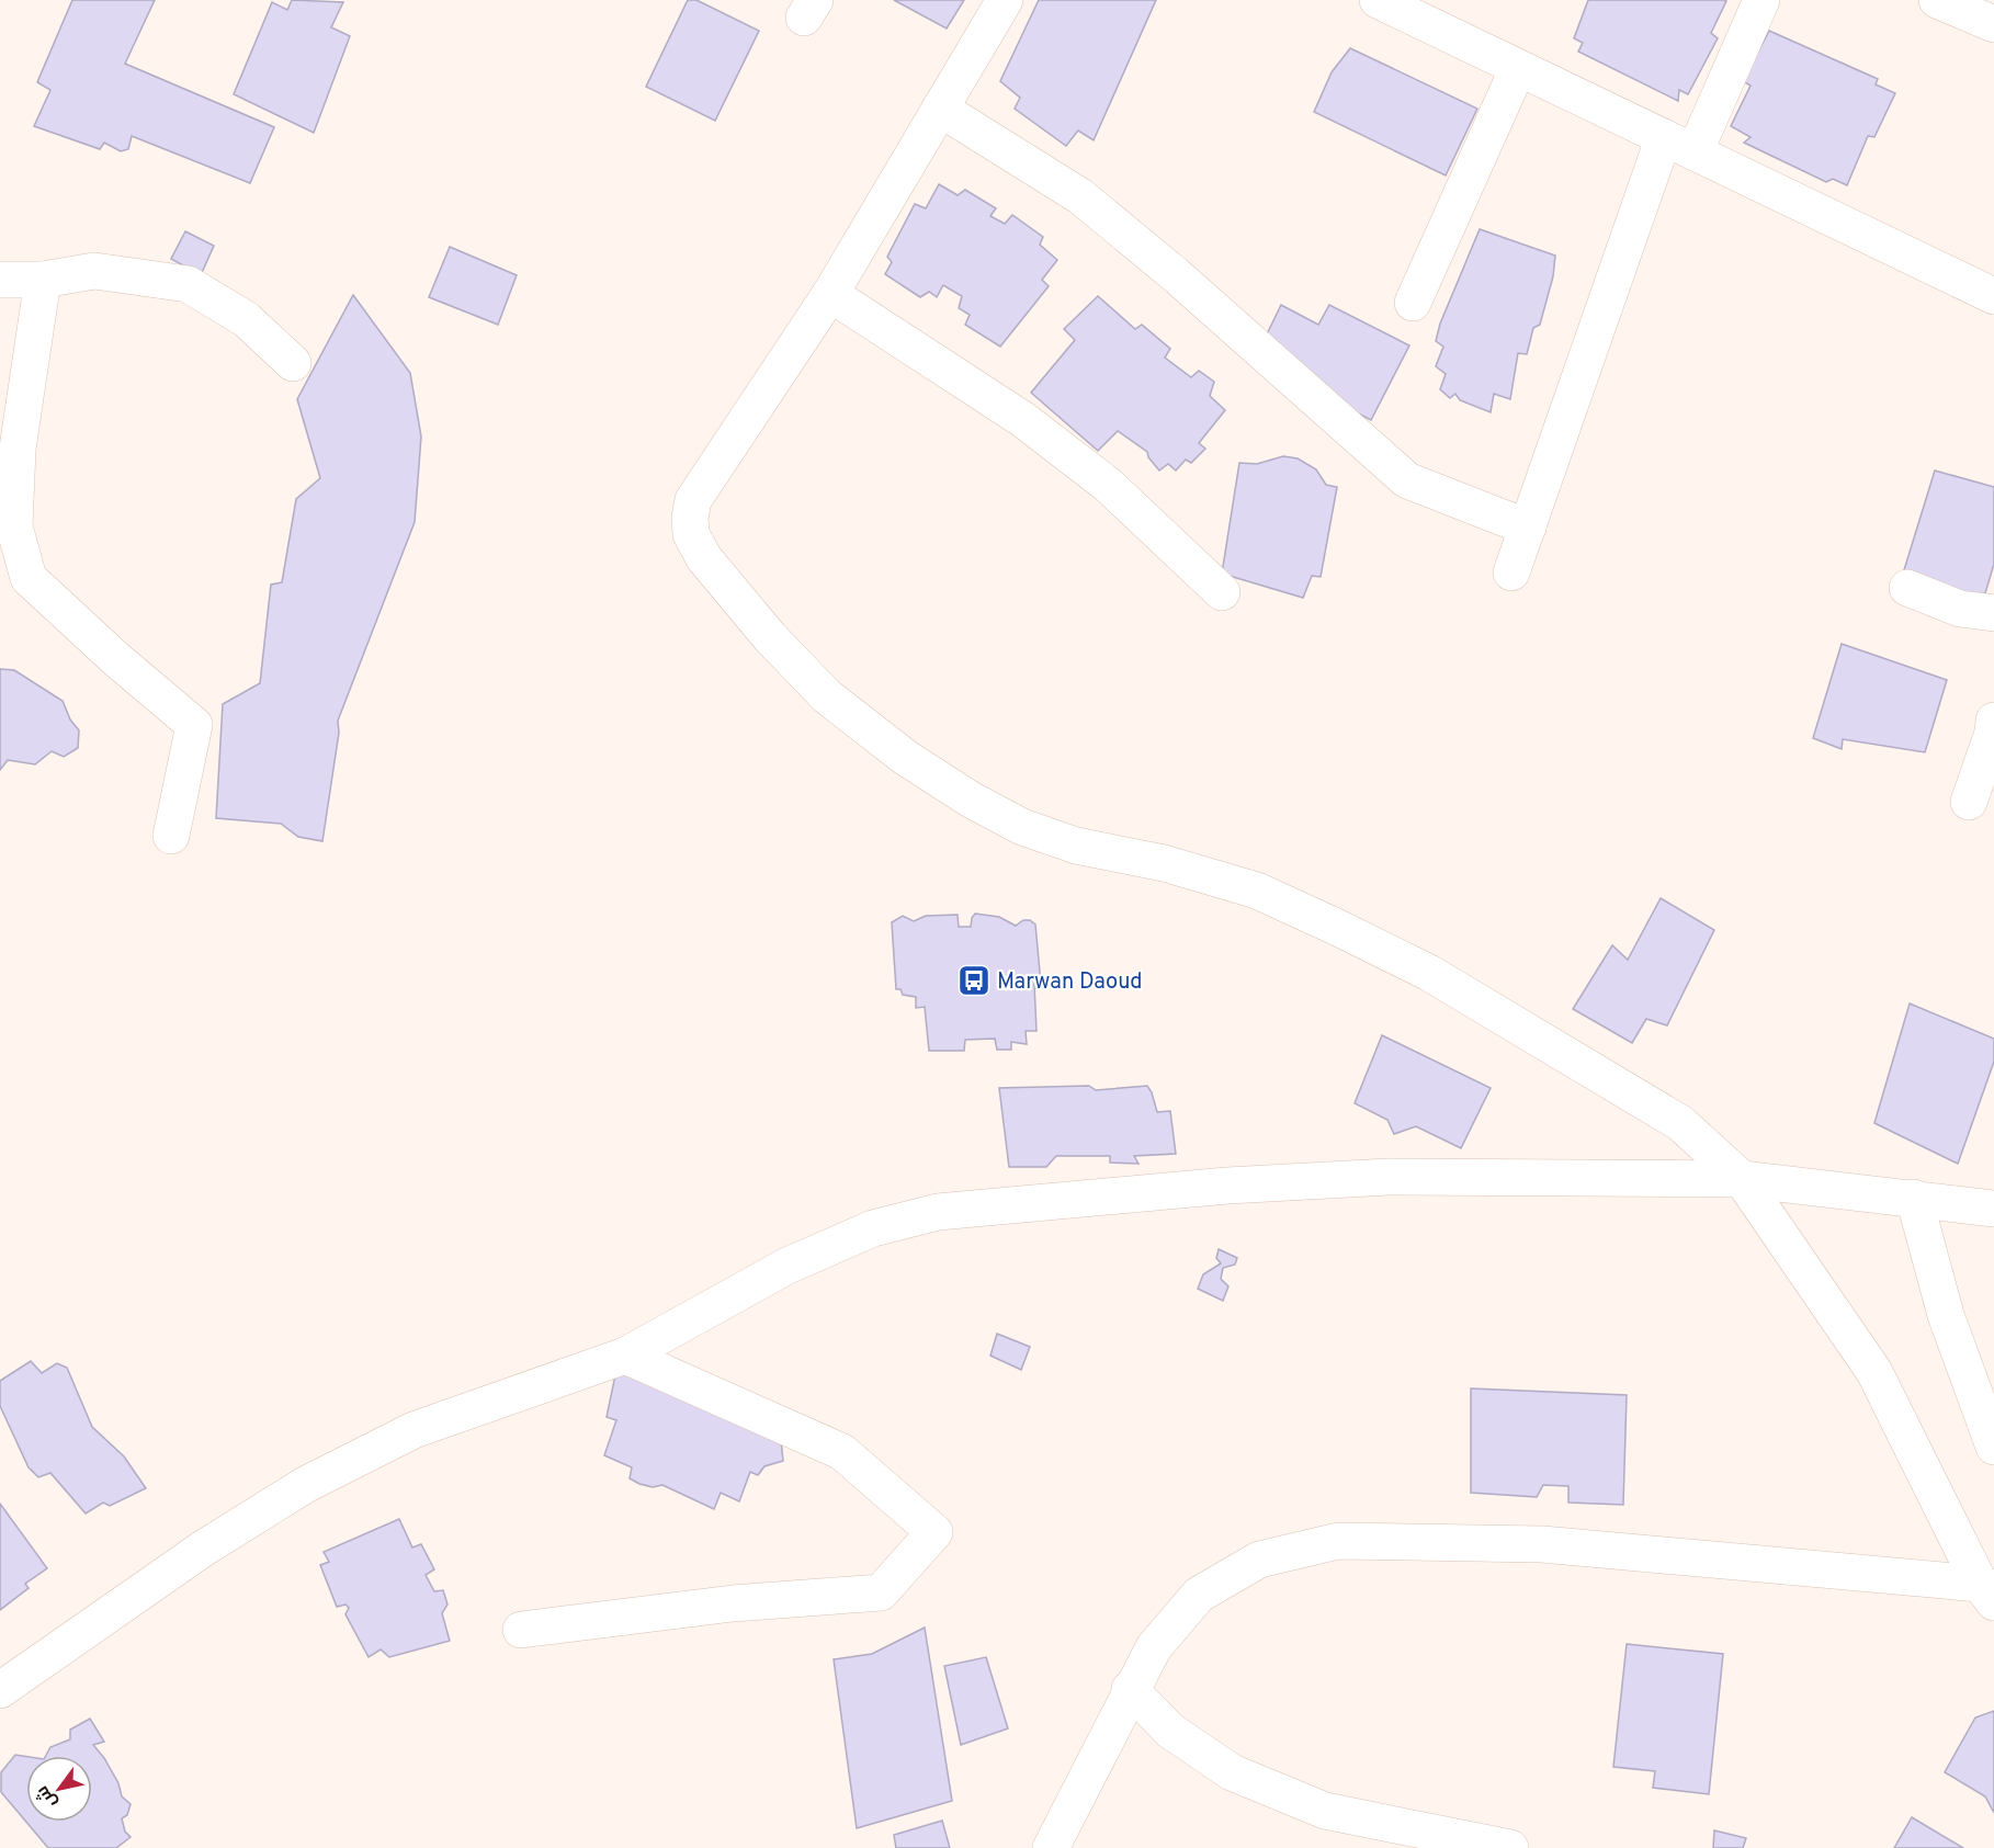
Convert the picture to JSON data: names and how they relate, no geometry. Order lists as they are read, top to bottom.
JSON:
{
  "places": {
    "bus stop": ["Marwan Daoud"]
  },
  "north": "bottom left"
}
